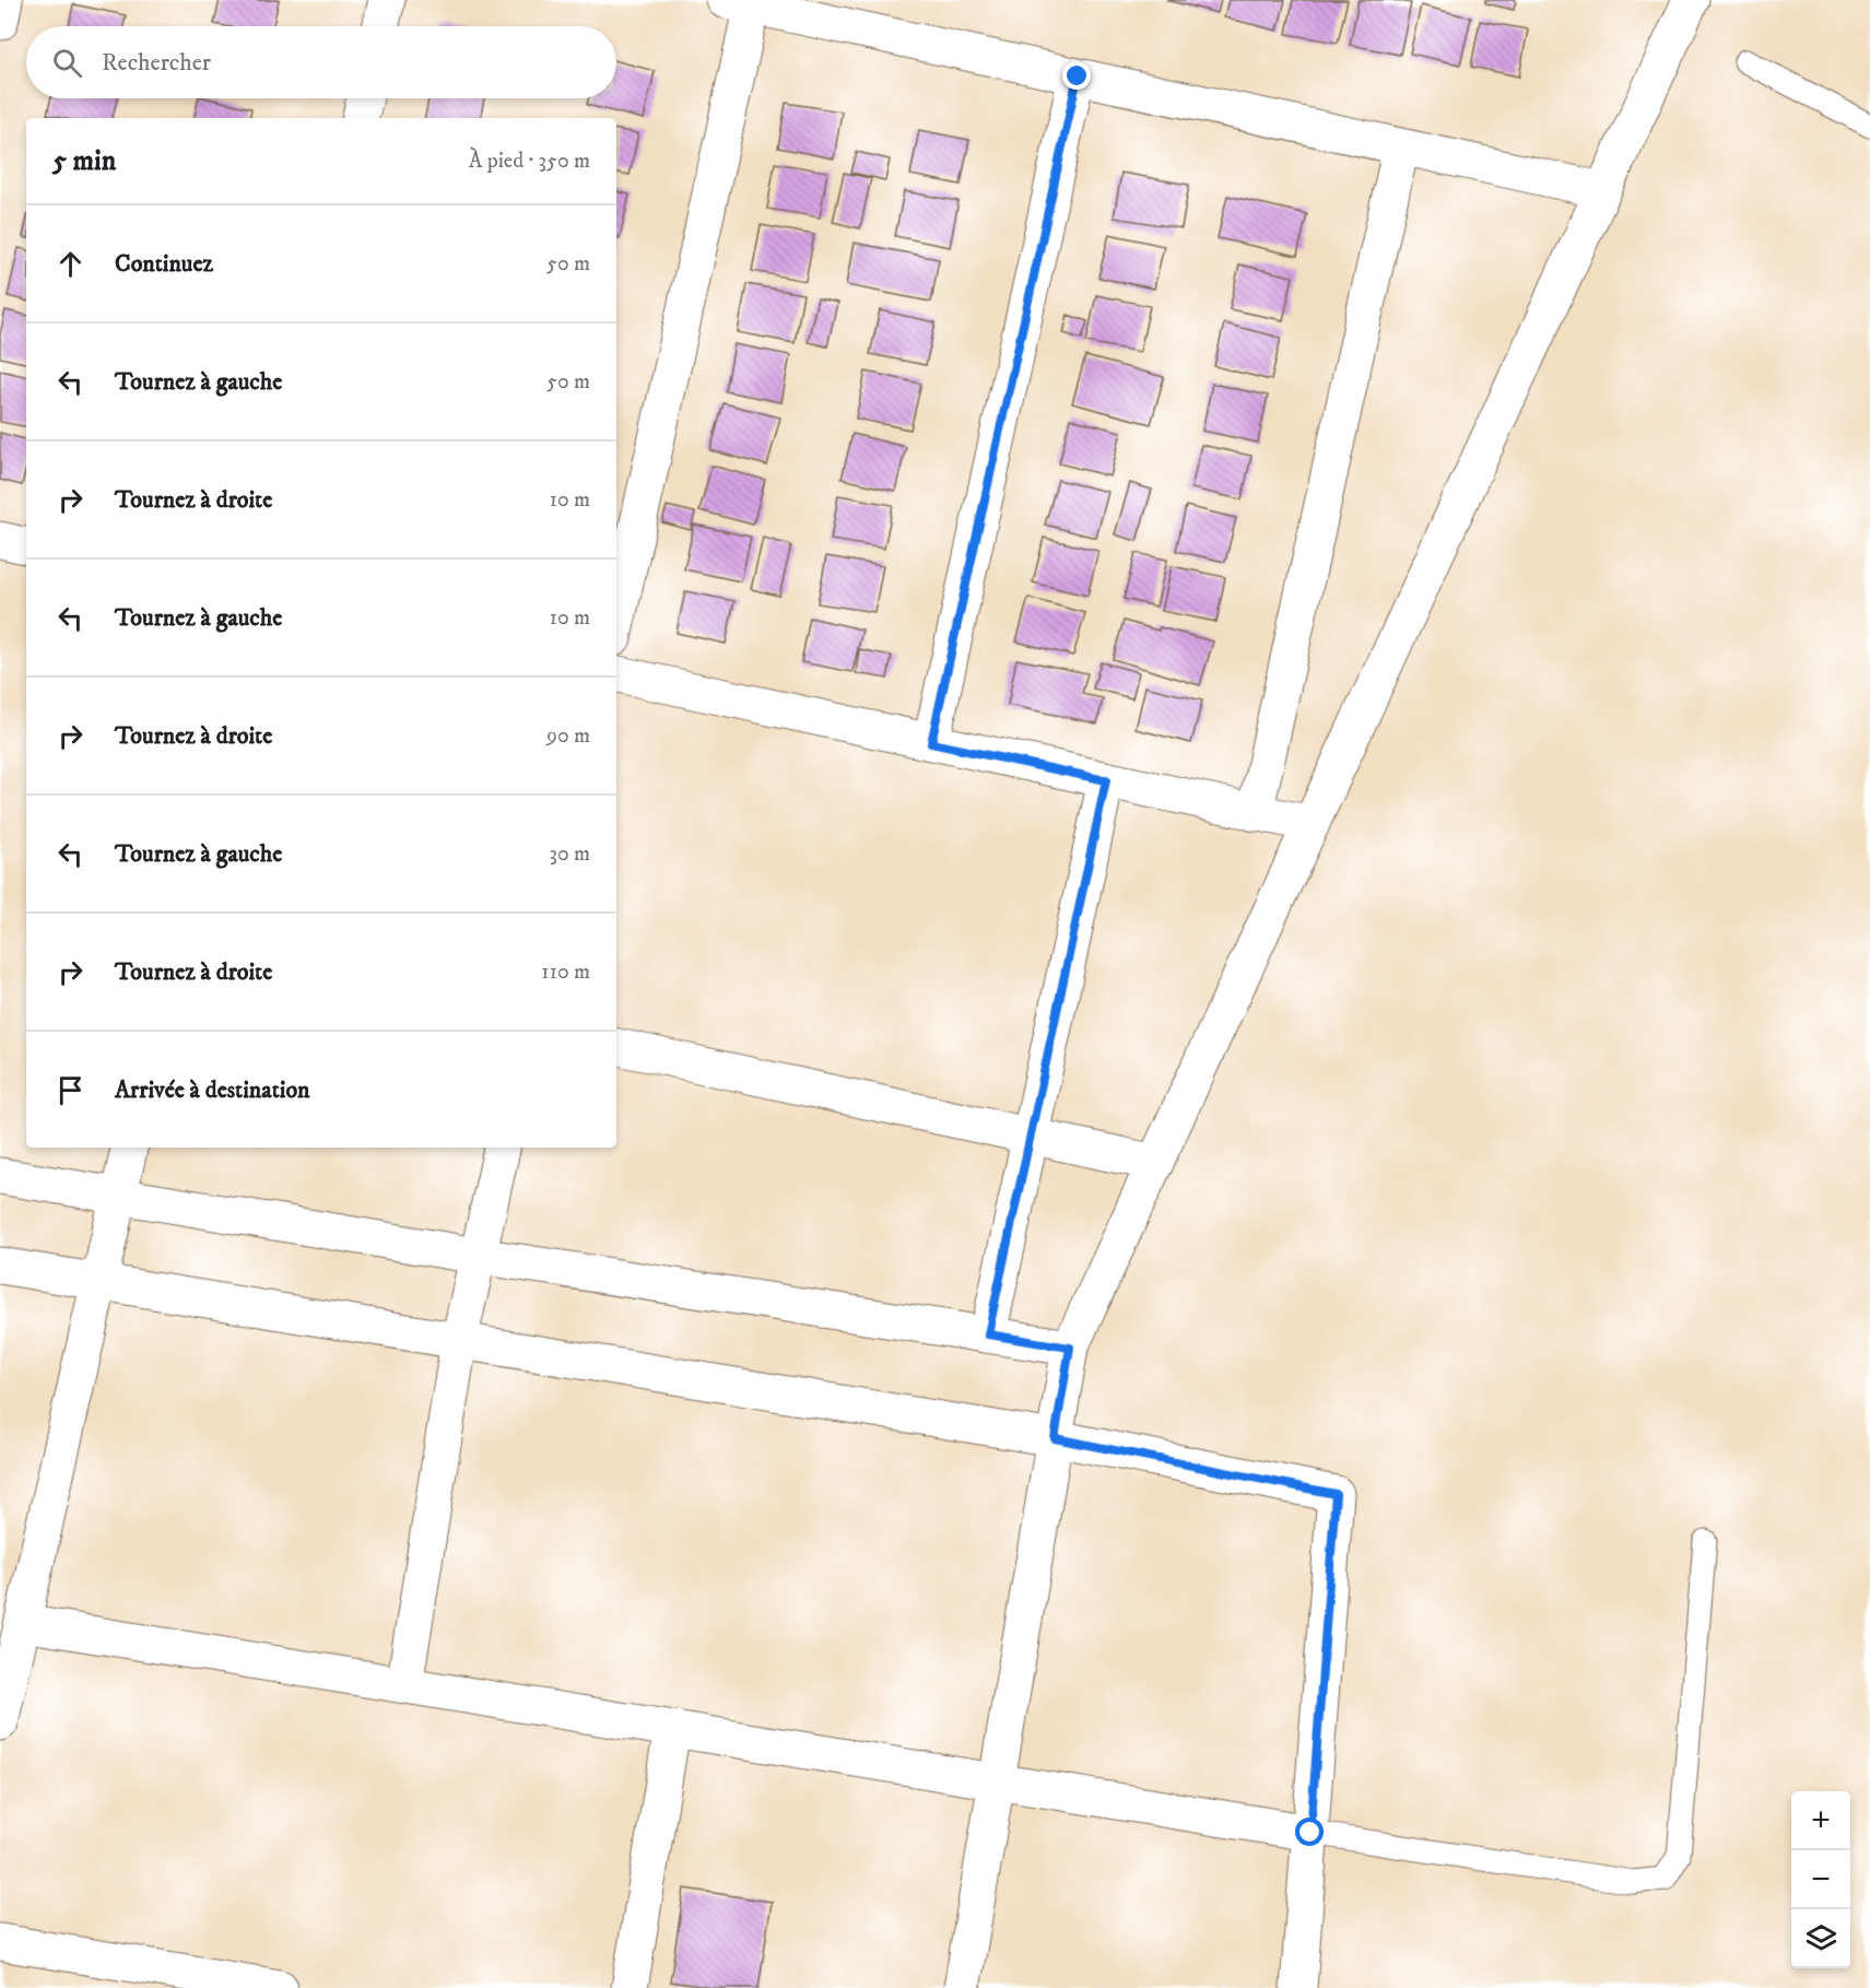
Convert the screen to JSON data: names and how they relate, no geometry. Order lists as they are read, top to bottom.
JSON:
{
  "page": {
    "search": "Rechercher",
    "heading": ["5 min", "À pied · 350 m"],
    "list": [
      ["Continuez", "50 m"],
      ["Tournez à gauche", "50 m"],
      ["Tournez à droite", "10 m"],
      ["Tournez à gauche", "10 m"],
      ["Tournez à droite", "90 m"],
      ["Tournez à gauche", "30 m"],
      ["Tournez à droite", "110 m"],
      "Arrivée à destination"
    ],
    "map_buttons": ["+", "−"]
  }
}
